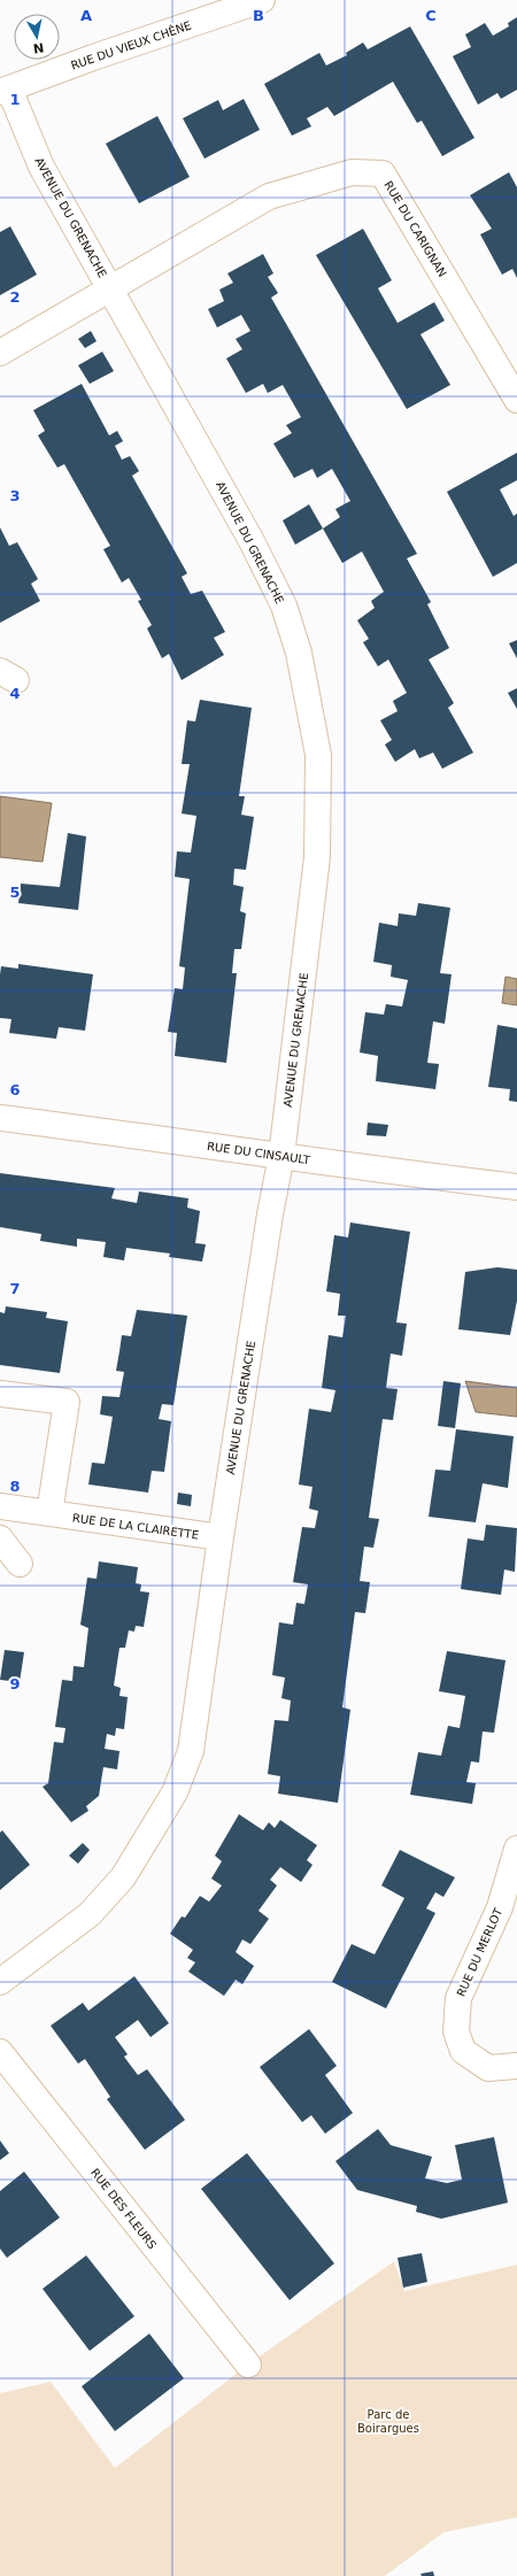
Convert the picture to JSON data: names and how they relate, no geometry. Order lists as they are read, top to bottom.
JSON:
{
  "streets": {
    "street": [
      "RUE DU VIEUX CHÊNE",
      "AVENUE DU GRENACHE",
      "RUE DU CARIGNAN",
      "RUE DU CINSAULT",
      "RUE DE LA CLAIRETTE",
      "RUE DU MERLOT",
      "RUE DES FLEURS"
    ]
  },
  "crossings": [
    ["RUE DU VIEUX CHÊNE", "AVENUE DU GRENACHE"],
    ["AVENUE DU GRENACHE", "RUE DU CARIGNAN"],
    ["AVENUE DU GRENACHE", "RUE DU CINSAULT"],
    ["AVENUE DU GRENACHE", "RUE DE LA CLAIRETTE"]
  ],
  "parks": ["Parc de Boirargues"],
  "north": "bottom",
  "grid": {
    "columns": ["A", "B", "C"],
    "rows": [
      "1",
      "2",
      "3",
      "4",
      "5",
      "6",
      "7",
      "8",
      "9"
    ]
  }
}
